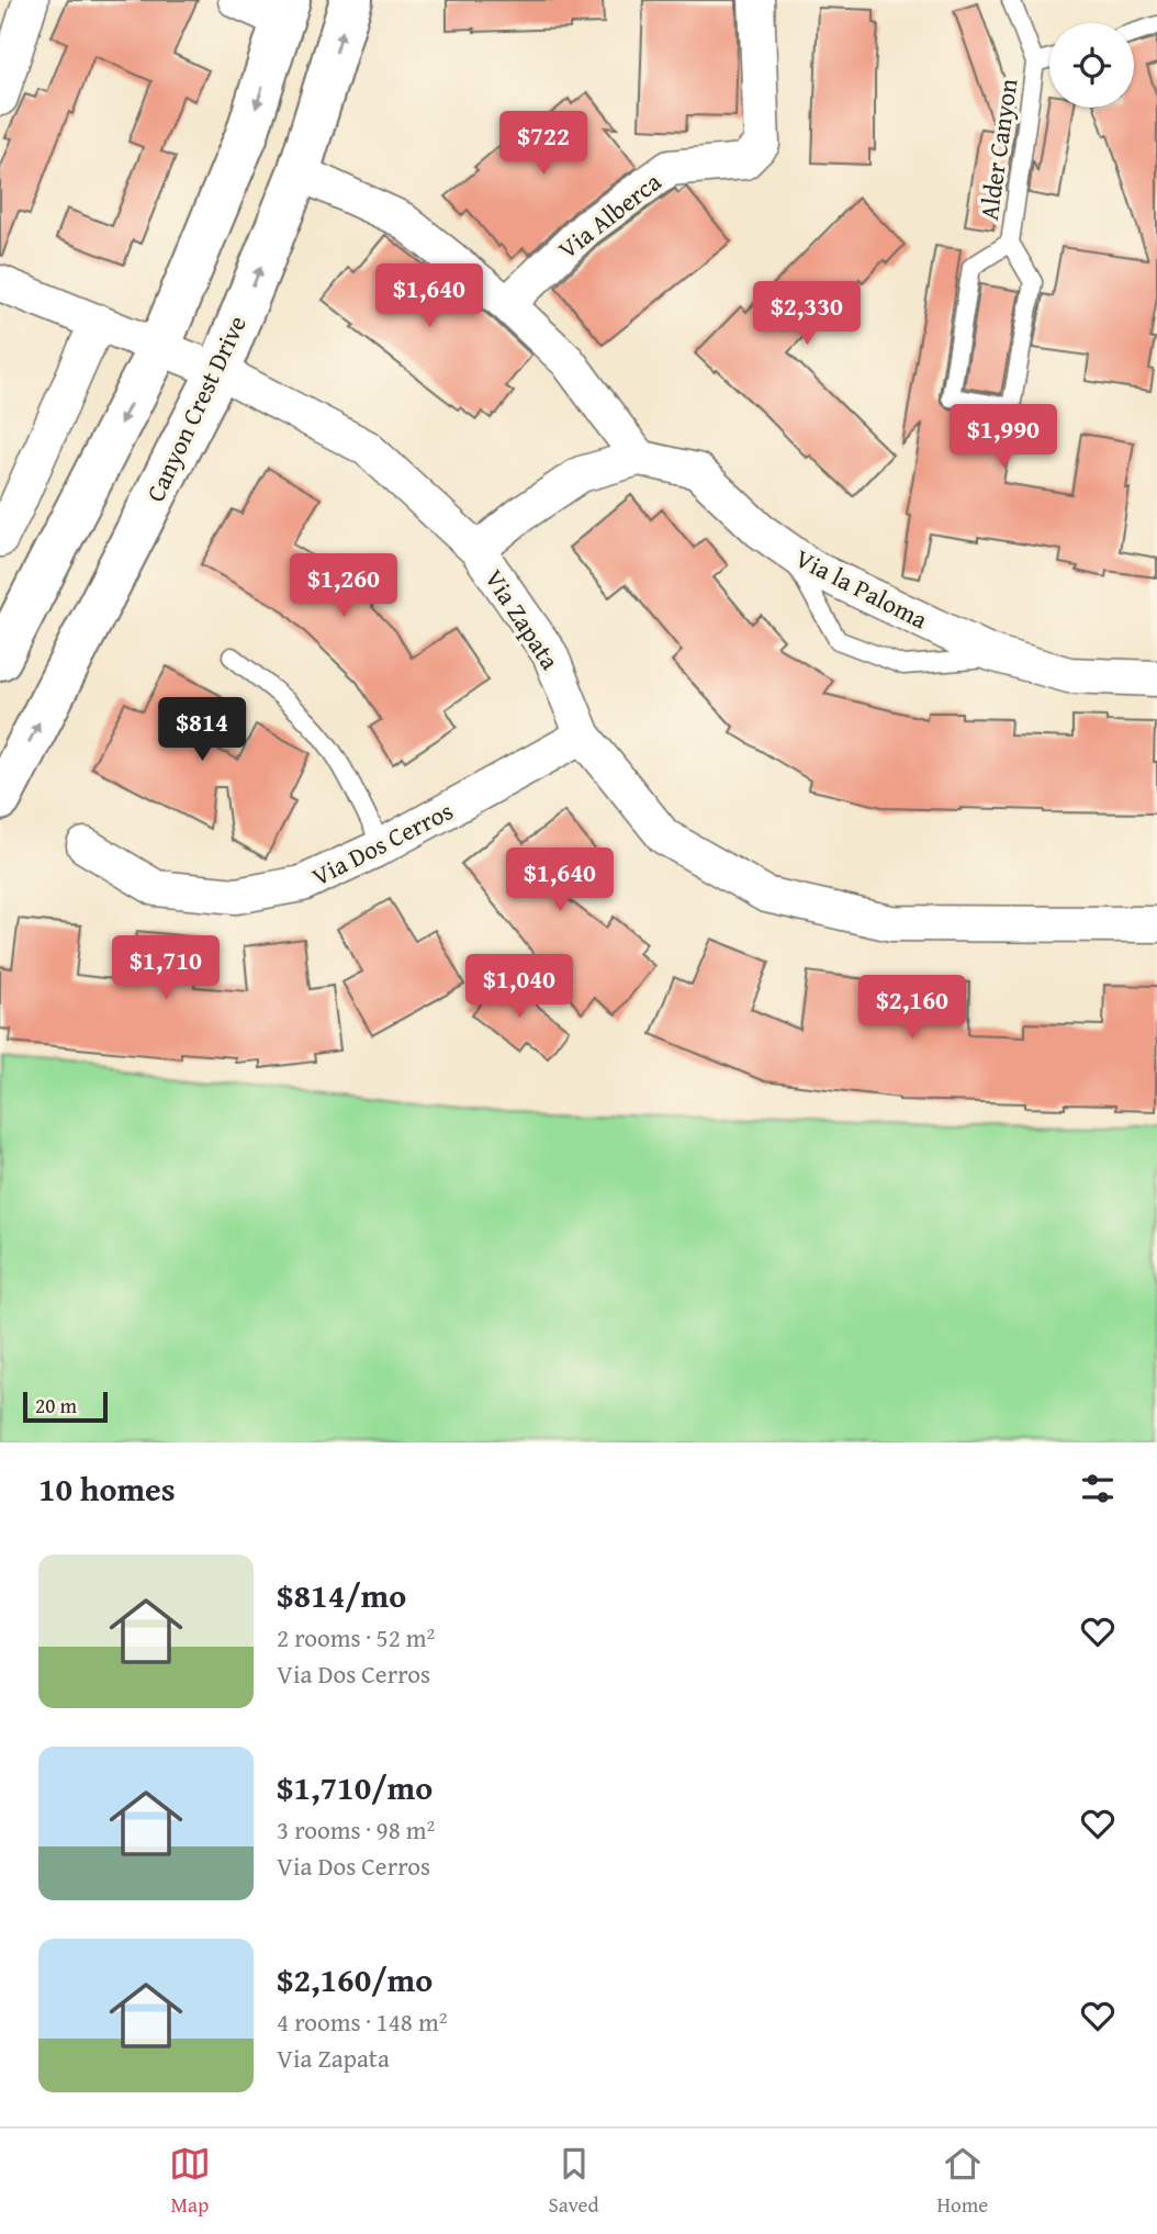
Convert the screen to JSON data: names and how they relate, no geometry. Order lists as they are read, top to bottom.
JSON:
{
  "streets": {
    "main road": ["Canyon Crest Drive"],
    "street": [
      "Via Alberca",
      "Via la Paloma",
      "Via Zapata",
      "Via Dos Cerros"
    ],
    "lane": ["Alder Canyon"]
  },
  "crossings": [
    ["Canyon Crest Drive", "Via Zapata"],
    ["Via la Paloma", "Via Zapata"],
    ["Via Zapata", "Via Dos Cerros"]
  ],
  "scale_bar": "20 m",
  "page": {
    "price": [
      "$722",
      "$1,640",
      "$2,330",
      "$1,990",
      "$1,260",
      "$814",
      "$1,640",
      "$1,710",
      "$1,040",
      "$2,160"
    ],
    "scale": "20 m",
    "heading": "10 homes",
    "list": [
      {
        "name": "$814/mo",
        "note": "2 rooms · 52 m² · Via Dos Cerros"
      },
      {
        "name": "$1,710/mo",
        "note": "3 rooms · 98 m² · Via Dos Cerros"
      },
      {
        "name": "$2,160/mo",
        "note": "4 rooms · 148 m² · Via Zapata"
      }
    ],
    "tabs": ["Map", "Saved", "Home"]
  }
}
